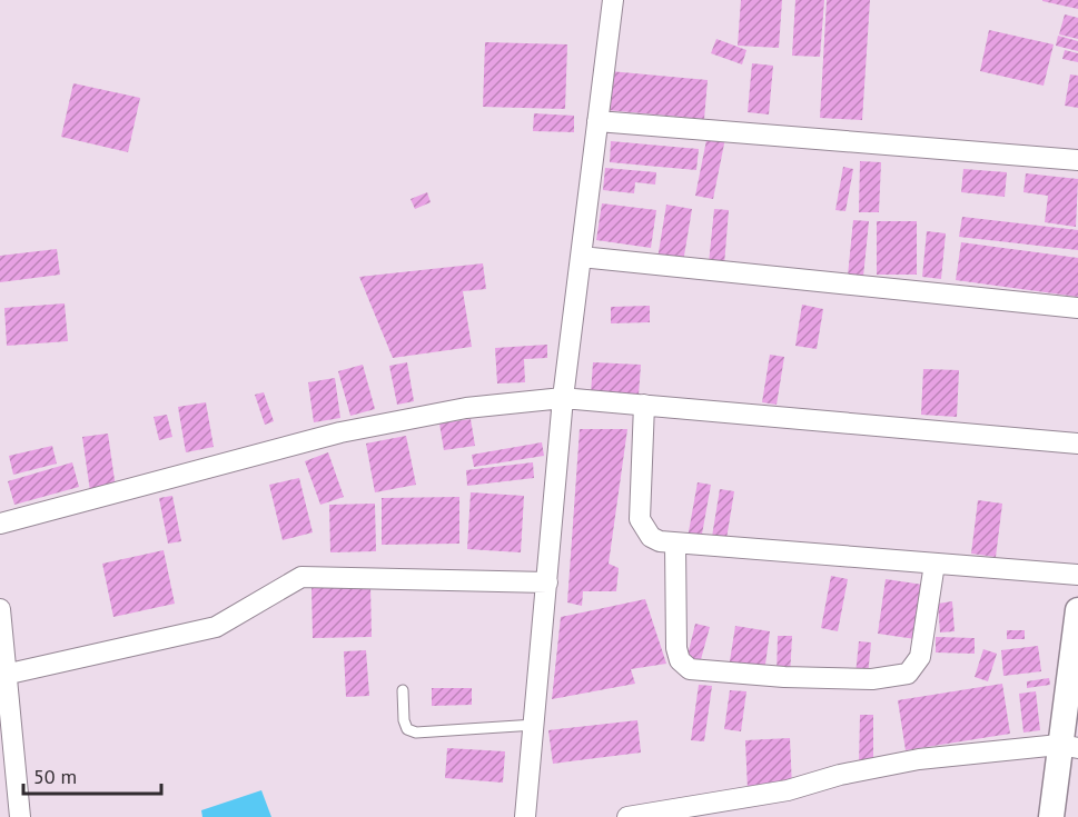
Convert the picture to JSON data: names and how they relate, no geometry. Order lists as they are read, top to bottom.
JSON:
{
  "scale_bar": "50 m"
}
